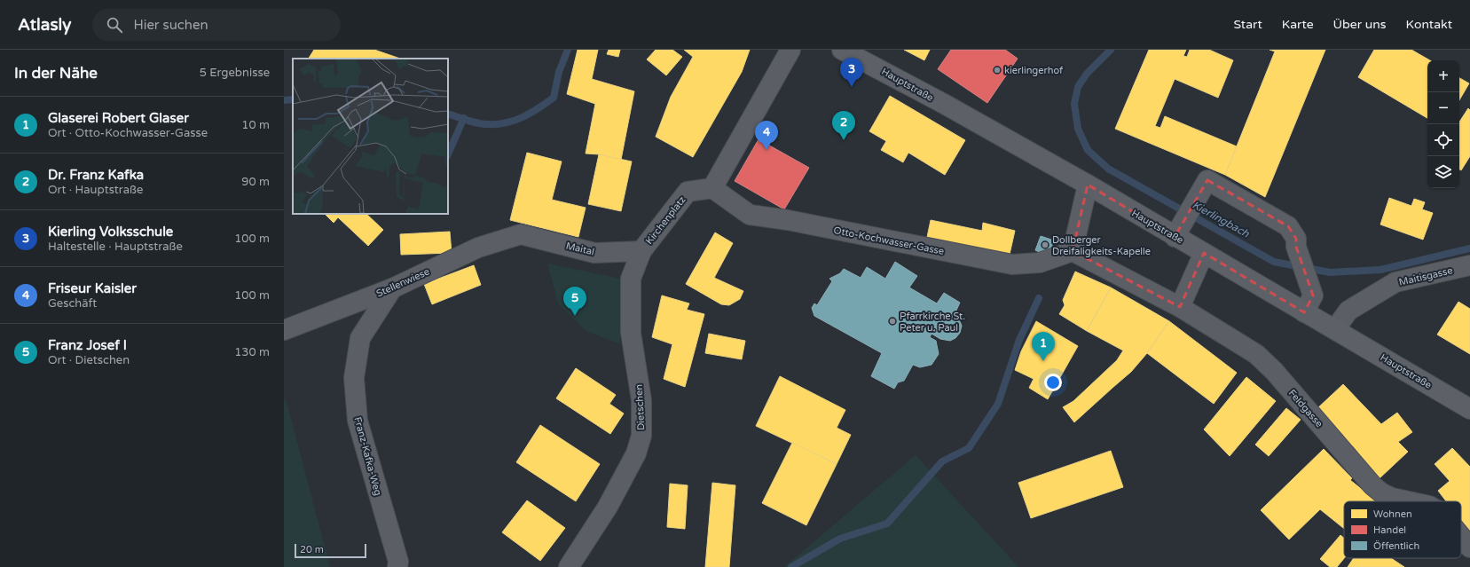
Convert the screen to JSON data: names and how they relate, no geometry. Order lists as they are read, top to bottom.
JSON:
{
  "streets": {
    "main road": ["Hauptstraße"],
    "street": [
      "Kirchenplatz",
      "Otto-Kochwasser-Gasse",
      "Maital",
      "Maitisgasse",
      "Stellenwiese",
      "Dietschen",
      "Feldgasse",
      "Franz-Kafka-Weg"
    ]
  },
  "crossings": [
    ["Hauptstraße", "Maitisgasse"],
    ["Kirchenplatz", "Otto-Kochwasser-Gasse"],
    ["Kirchenplatz", "Maital"],
    ["Kirchenplatz", "Dietschen"],
    ["Maital", "Stellenwiese"],
    ["Maital", "Dietschen"],
    ["Stellenwiese", "Franz-Kafka-Weg"]
  ],
  "water": ["Kierlingbach"],
  "places": ["kierlingerhof", "Dollberger Dreifaligkeits-Kapelle", "Pfarrkirche St. Peter u. Paul"],
  "legend": ["Wohnen", "Handel", "Öffentlich"],
  "scale_bar": "20 m",
  "page": {
    "header": "Atlasly",
    "search": "Hier suchen",
    "nav": [
      "Start",
      "Karte",
      "Über uns",
      "Kontakt"
    ],
    "heading": ["In der Nähe", "5 Ergebnisse"],
    "pins": [
      "3",
      "2",
      "4",
      "5",
      "1"
    ],
    "map_buttons": ["+", "−"],
    "list": [
      {
        "mark": "1",
        "name": "Glaserei Robert Glaser",
        "note": "Ort · Otto-Kochwasser-Gasse",
        "value": "10 m"
      },
      {
        "mark": "2",
        "name": "Dr. Franz Kafka",
        "note": "Ort · Hauptstraße",
        "value": "90 m"
      },
      {
        "mark": "3",
        "name": "Kierling Volksschule",
        "note": "Haltestelle · Hauptstraße",
        "value": "100 m"
      },
      {
        "mark": "4",
        "name": "Friseur Kaisler",
        "note": "Geschäft",
        "value": "100 m"
      },
      {
        "mark": "5",
        "name": "Franz Josef I",
        "note": "Ort · Dietschen",
        "value": "130 m"
      }
    ],
    "scale": "20 m"
  }
}
